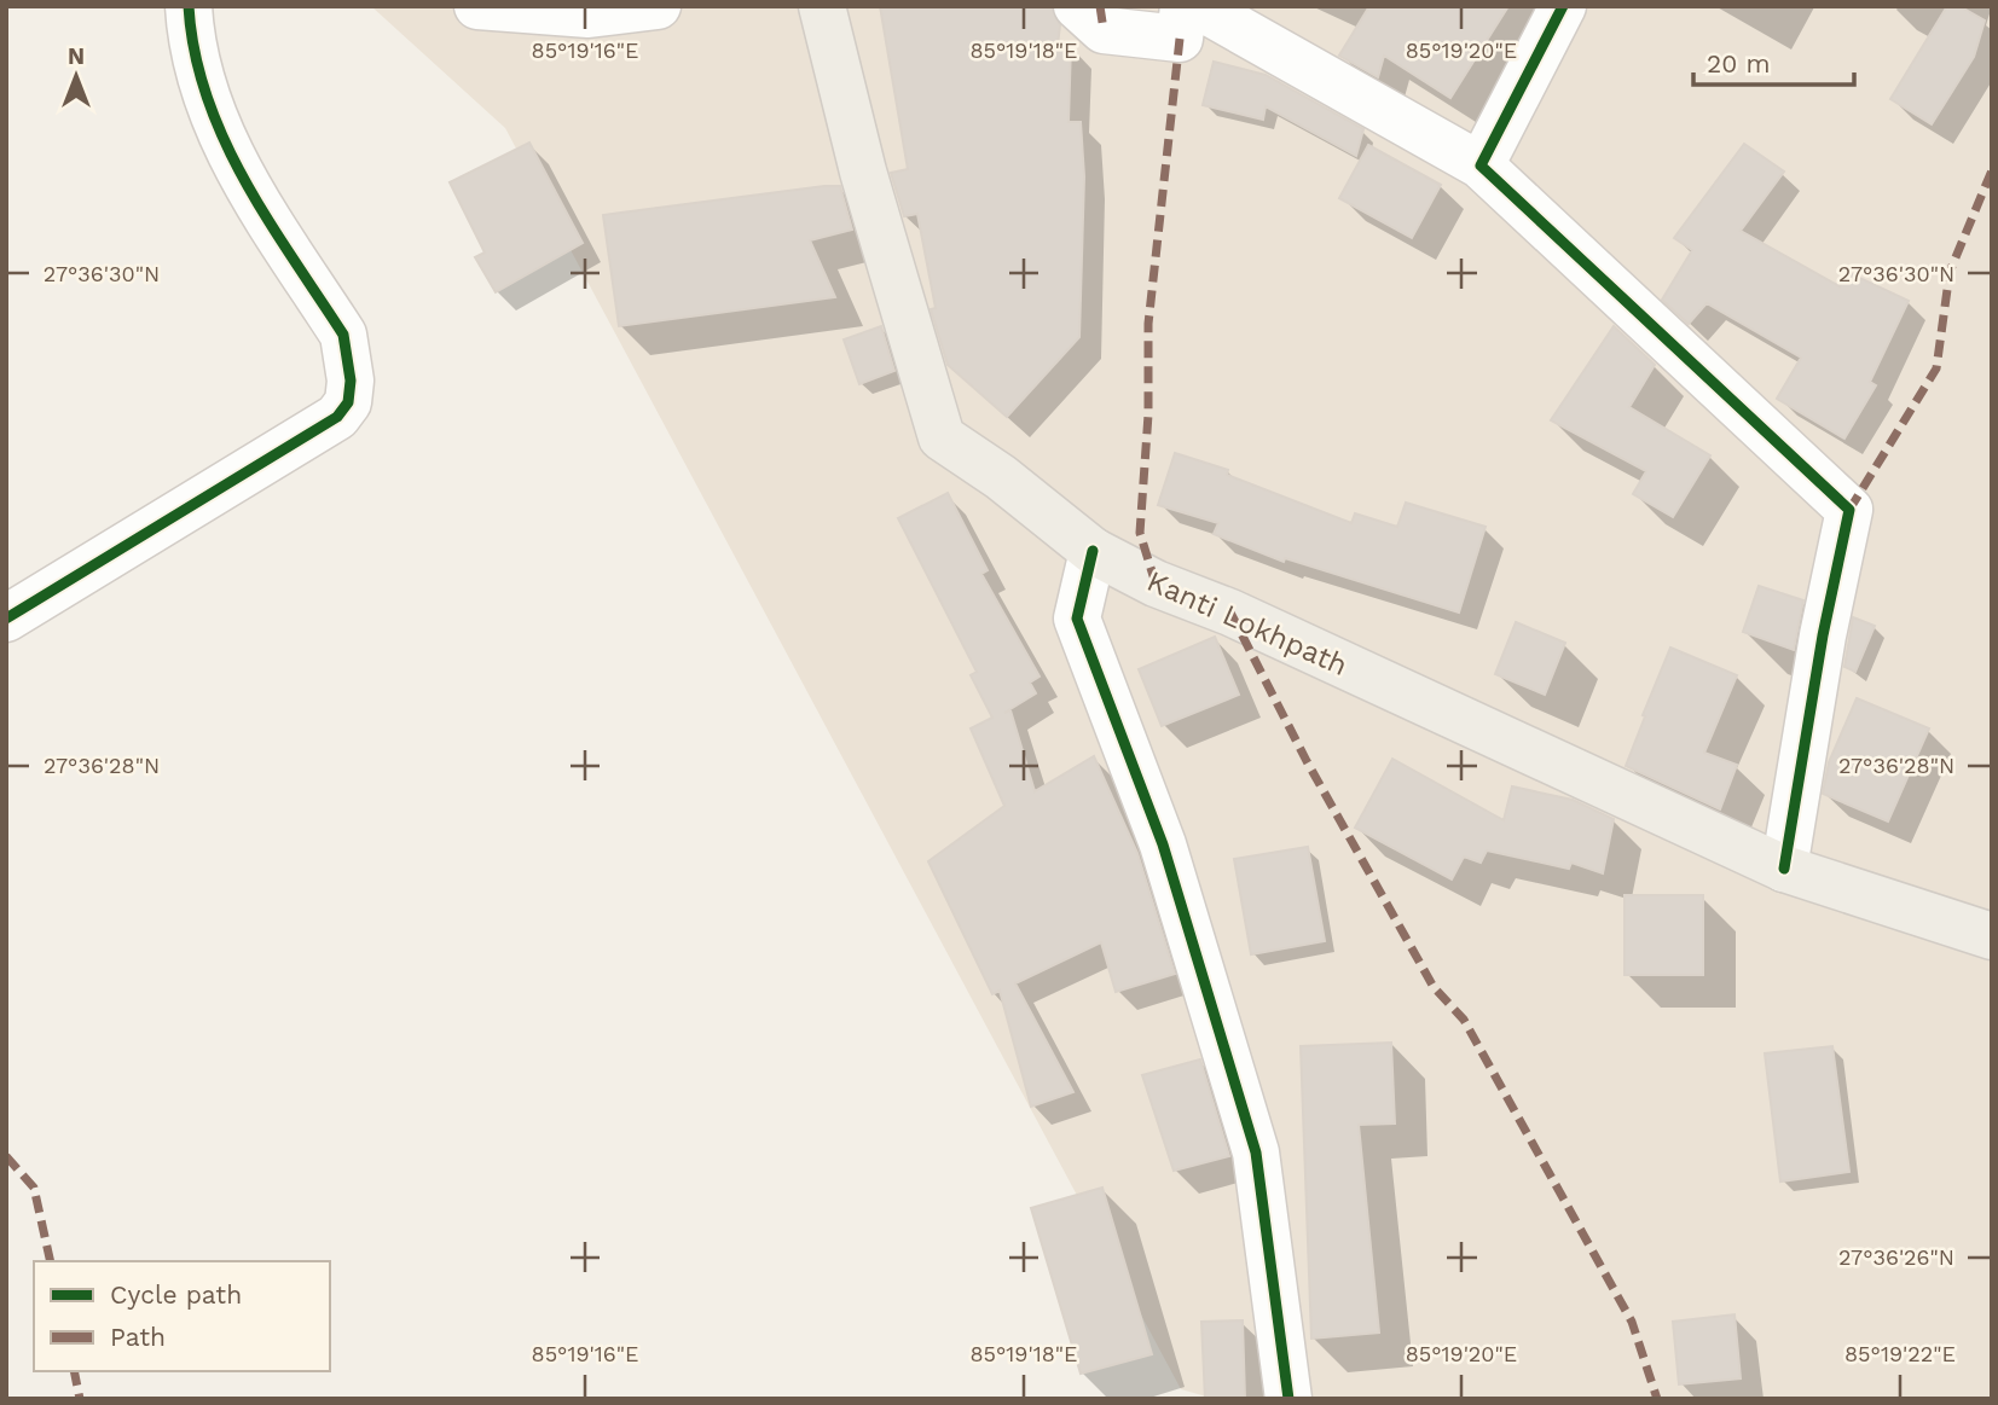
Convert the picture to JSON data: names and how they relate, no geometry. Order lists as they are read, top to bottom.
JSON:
{
  "streets": {
    "main road": ["Kanti Lokhpath"]
  },
  "legend": ["Cycle path", "Path"],
  "scale_bar": "20 m",
  "north": "top",
  "coordinates": [
    "85°19'16\"E",
    "85°19'18\"E",
    "85°19'20\"E",
    "27°36'30\"N",
    "27°36'28\"N",
    "27°36'26\"N",
    "85°19'22\"E"
  ]
}
